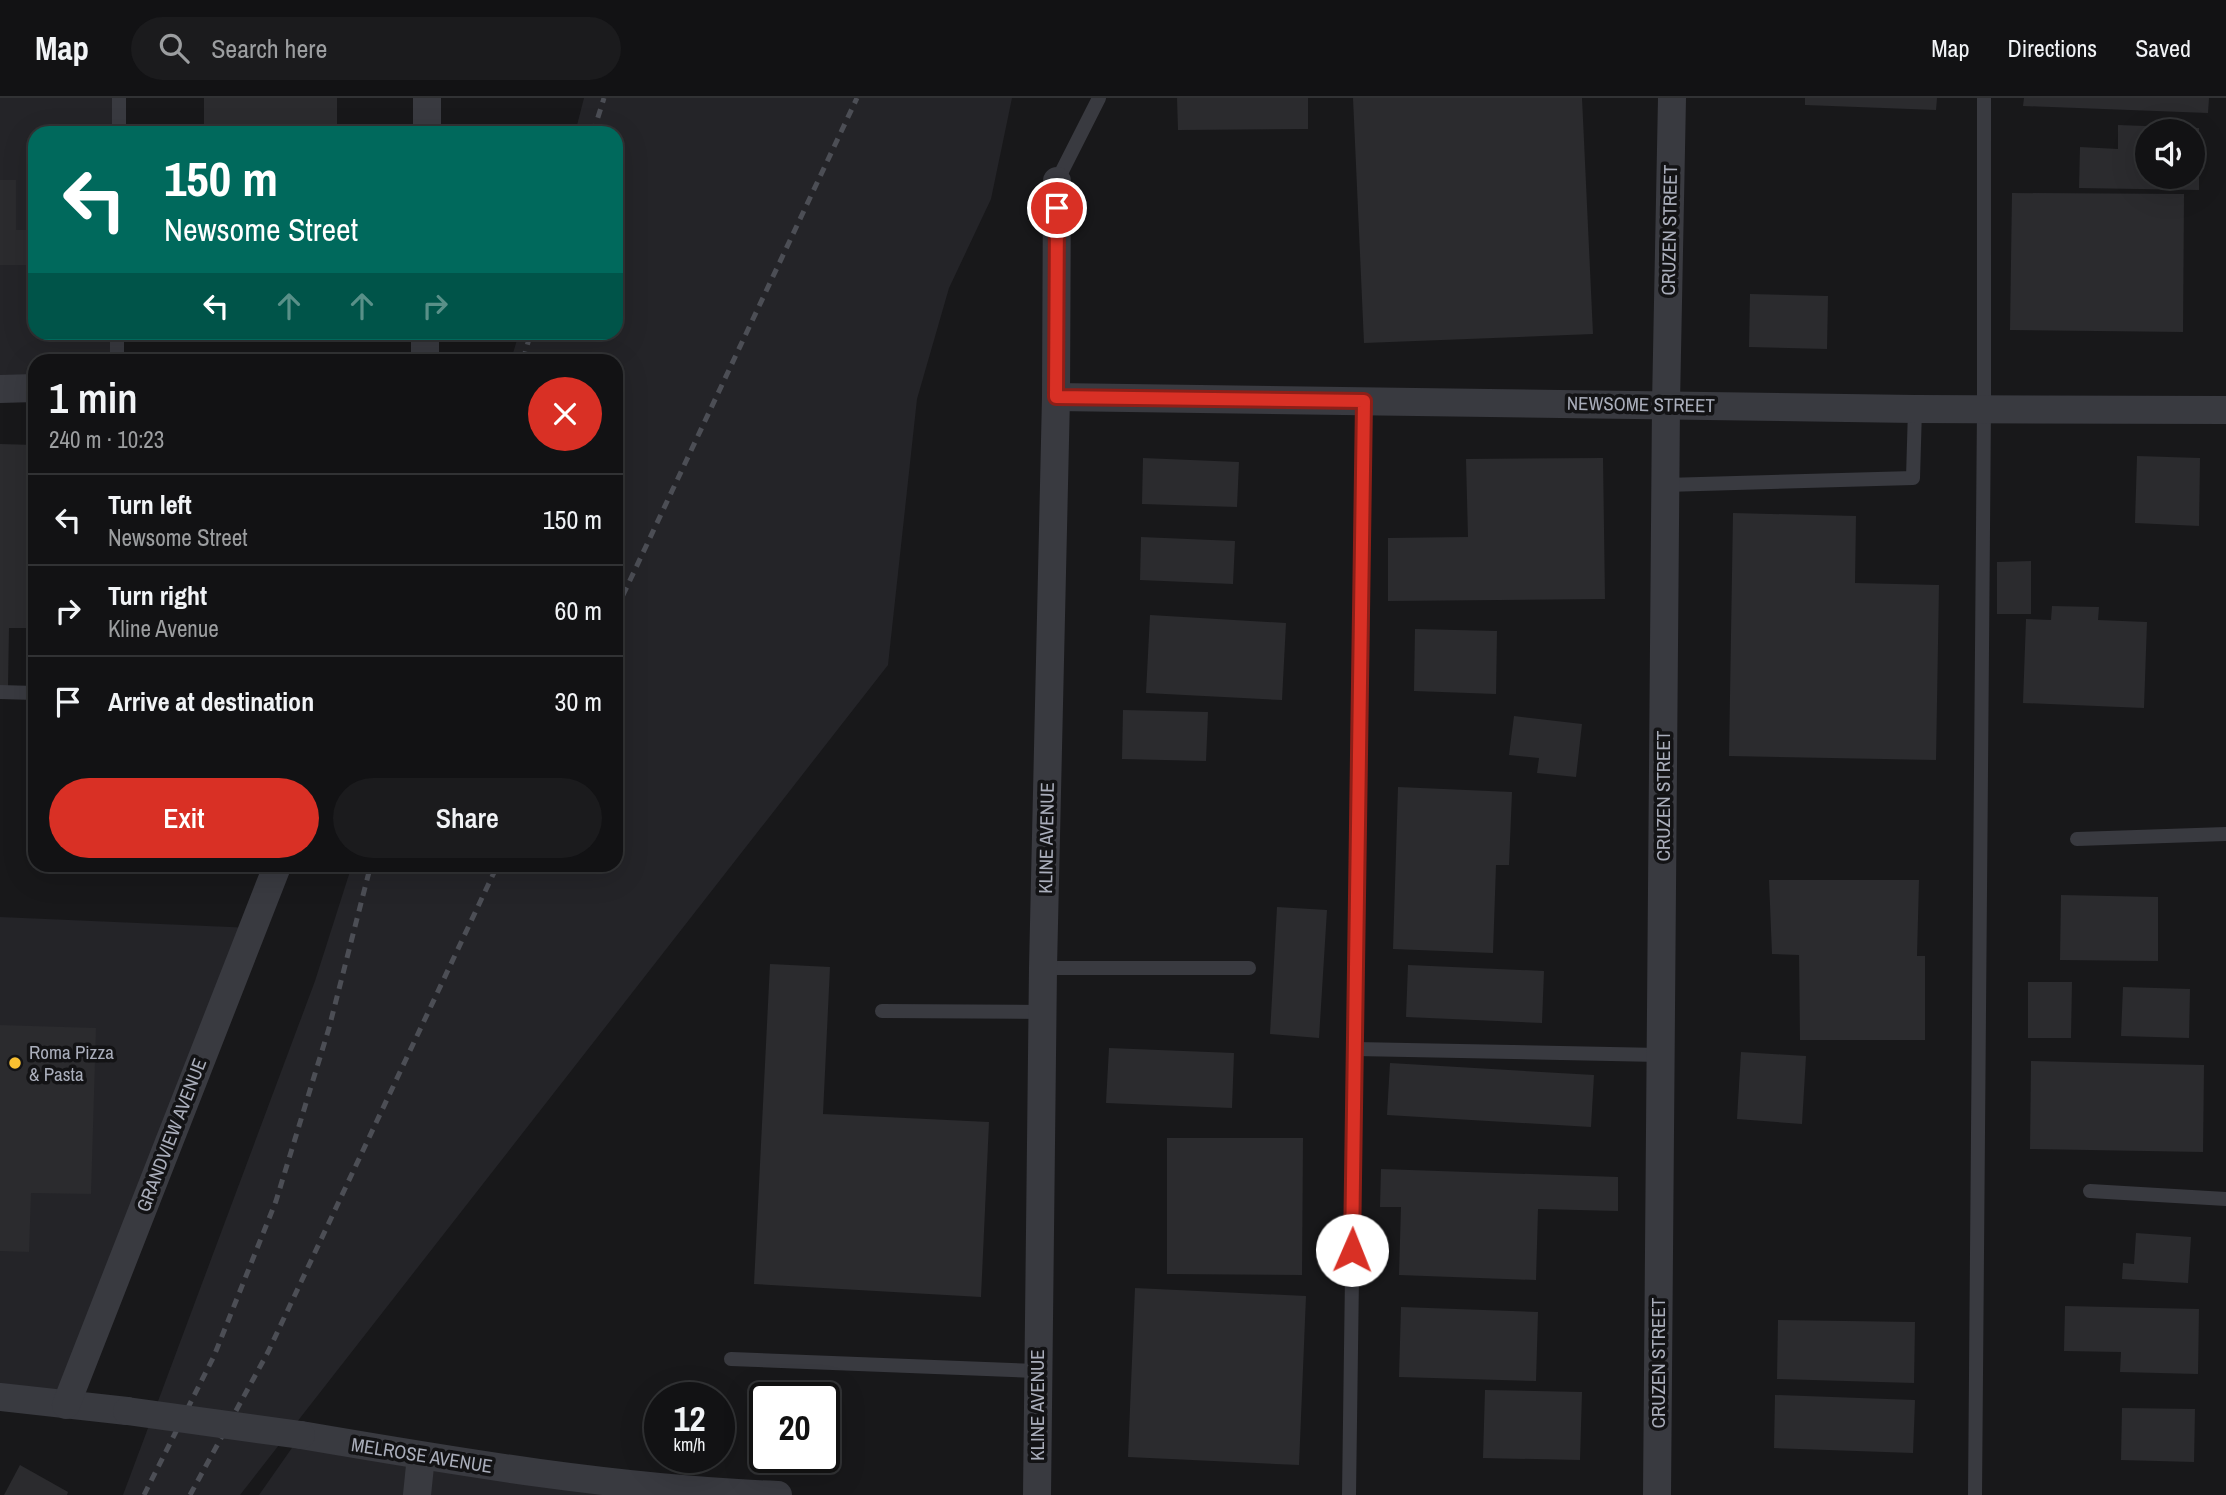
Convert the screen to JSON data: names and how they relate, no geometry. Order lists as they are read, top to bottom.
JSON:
{
  "streets": {
    "street": [
      "CRUZEN STREET",
      "NEWSOME STREET",
      "KLINE AVENUE",
      "GRANDVIEW AVENUE",
      "MELROSE AVENUE"
    ]
  },
  "crossings": [
    ["CRUZEN STREET", "NEWSOME STREET"],
    ["NEWSOME STREET", "KLINE AVENUE"],
    ["GRANDVIEW AVENUE", "MELROSE AVENUE"]
  ],
  "places": ["Roma Pizza & Pasta"],
  "page": {
    "header": "Map",
    "search": "Search here",
    "nav": ["Map", "Directions", "Saved"],
    "turn": ["150 m", "Newsome Street"],
    "heading": ["1 min", "240 m · 10:23"],
    "list": [
      {
        "name": "Turn left",
        "note": "Newsome Street",
        "value": "150 m"
      },
      {
        "name": "Turn right",
        "note": "Kline Avenue",
        "value": "60 m"
      },
      {
        "name": "Arrive at destination",
        "value": "30 m"
      }
    ],
    "buttons": ["Exit", "Share"],
    "speed": "12 km/h",
    "limit": "20"
  }
}
